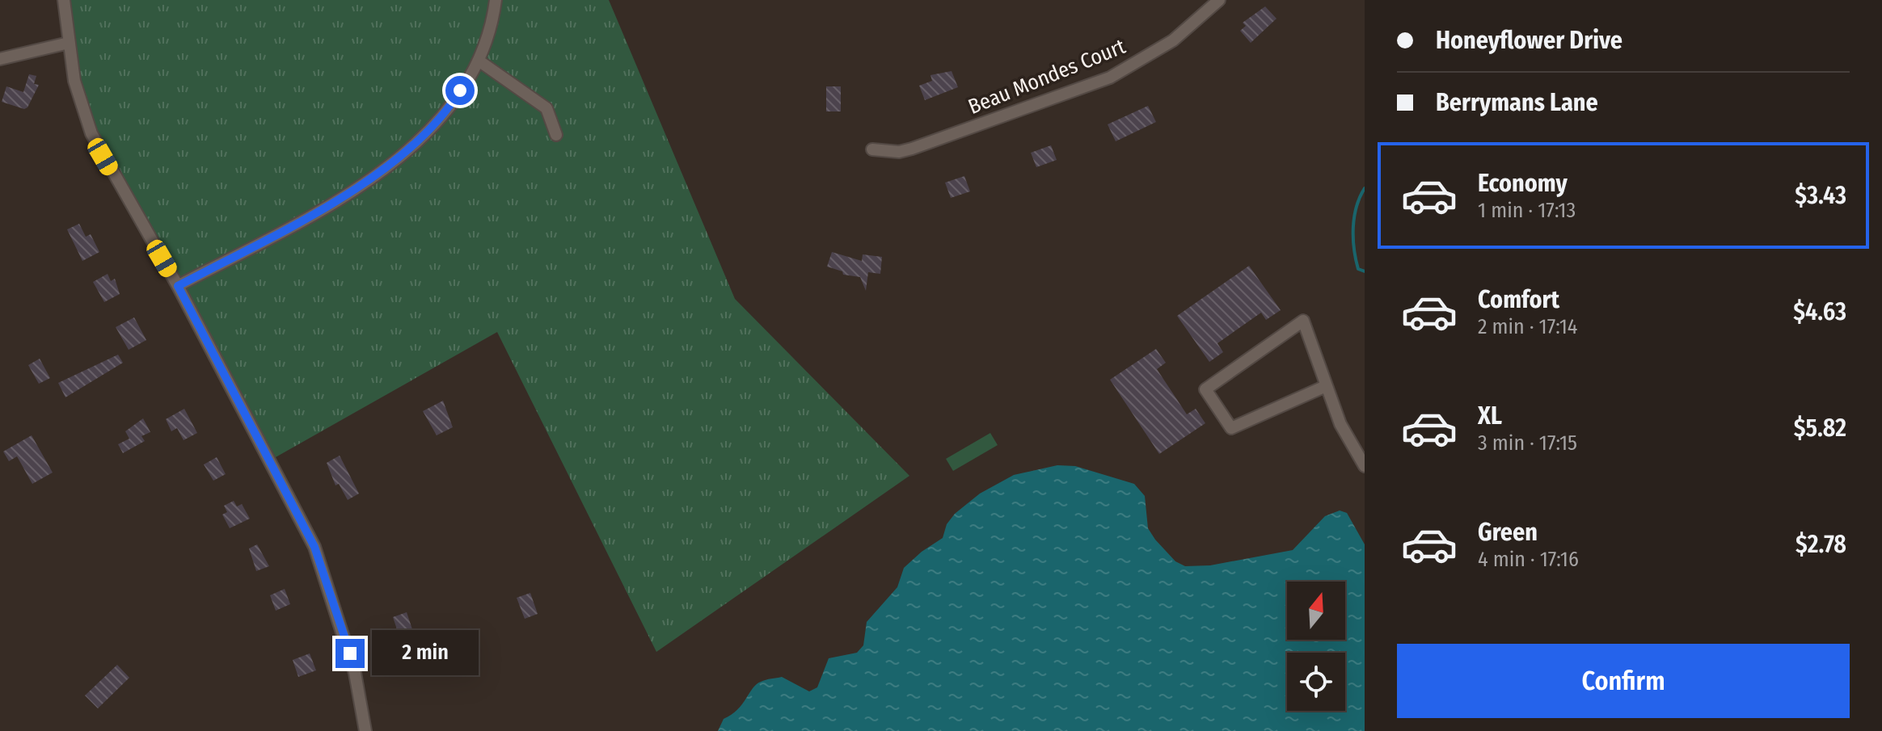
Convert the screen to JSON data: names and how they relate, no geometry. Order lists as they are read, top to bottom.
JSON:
{
  "streets": {
    "street": ["Beau Mondes Court"]
  },
  "north": "top",
  "page": {
    "banner": ["Honeyflower Drive", "Berrymans Lane"],
    "list": [
      {
        "name": "Economy",
        "note": "1 min · 17:13",
        "value": "$3.43"
      },
      {
        "name": "Comfort",
        "note": "2 min · 17:14",
        "value": "$4.63"
      },
      {
        "name": "XL",
        "note": "3 min · 17:15",
        "value": "$5.82"
      },
      {
        "name": "Green",
        "note": "4 min · 17:16",
        "value": "$2.78"
      }
    ],
    "bubble": "2 min",
    "buttons": "Confirm"
  }
}
